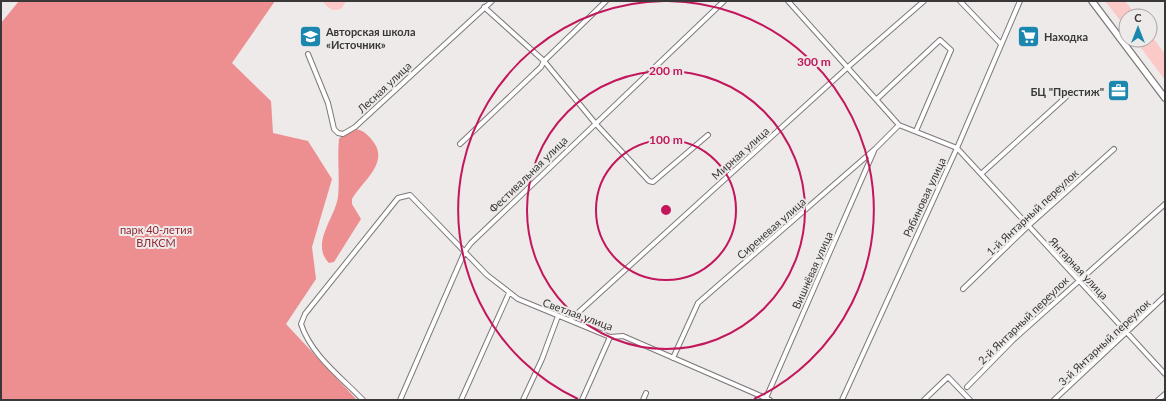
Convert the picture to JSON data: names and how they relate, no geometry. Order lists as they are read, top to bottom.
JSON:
{
  "streets": {
    "street": [
      "Лесная улица",
      "Мирная улица",
      "Фестивальная улица",
      "Рябиновая улица",
      "1-й Янтарный переулок",
      "Сиреневая улица",
      "Янтарная улица",
      "Вишнёвая улица",
      "Светлая улица",
      "2-й Янтарный переулок",
      "3-й Янтарный переулок"
    ]
  },
  "crossings": [
    ["Мирная улица", "Светлая улица"],
    ["Фестивальная улица", "Светлая улица"],
    ["Рябиновая улица", "Янтарная улица"],
    ["1-й Янтарный переулок", "Янтарная улица"],
    ["Сиреневая улица", "Вишнёвая улица"],
    ["Сиреневая улица", "Светлая улица"],
    ["Янтарная улица", "2-й Янтарный переулок"],
    ["Янтарная улица", "3-й Янтарный переулок"],
    ["Вишнёвая улица", "Светлая улица"]
  ],
  "parks": ["парк 40-летия ВЛКСМ"],
  "places": {
    "supermarket": ["Находка"],
    "school or university": ["Авторская школа «Источник»"],
    "office": ["БЦ \"Престиж\""]
  },
  "north": "top",
  "rings": ["300 m", "200 m", "100 m"]
}
